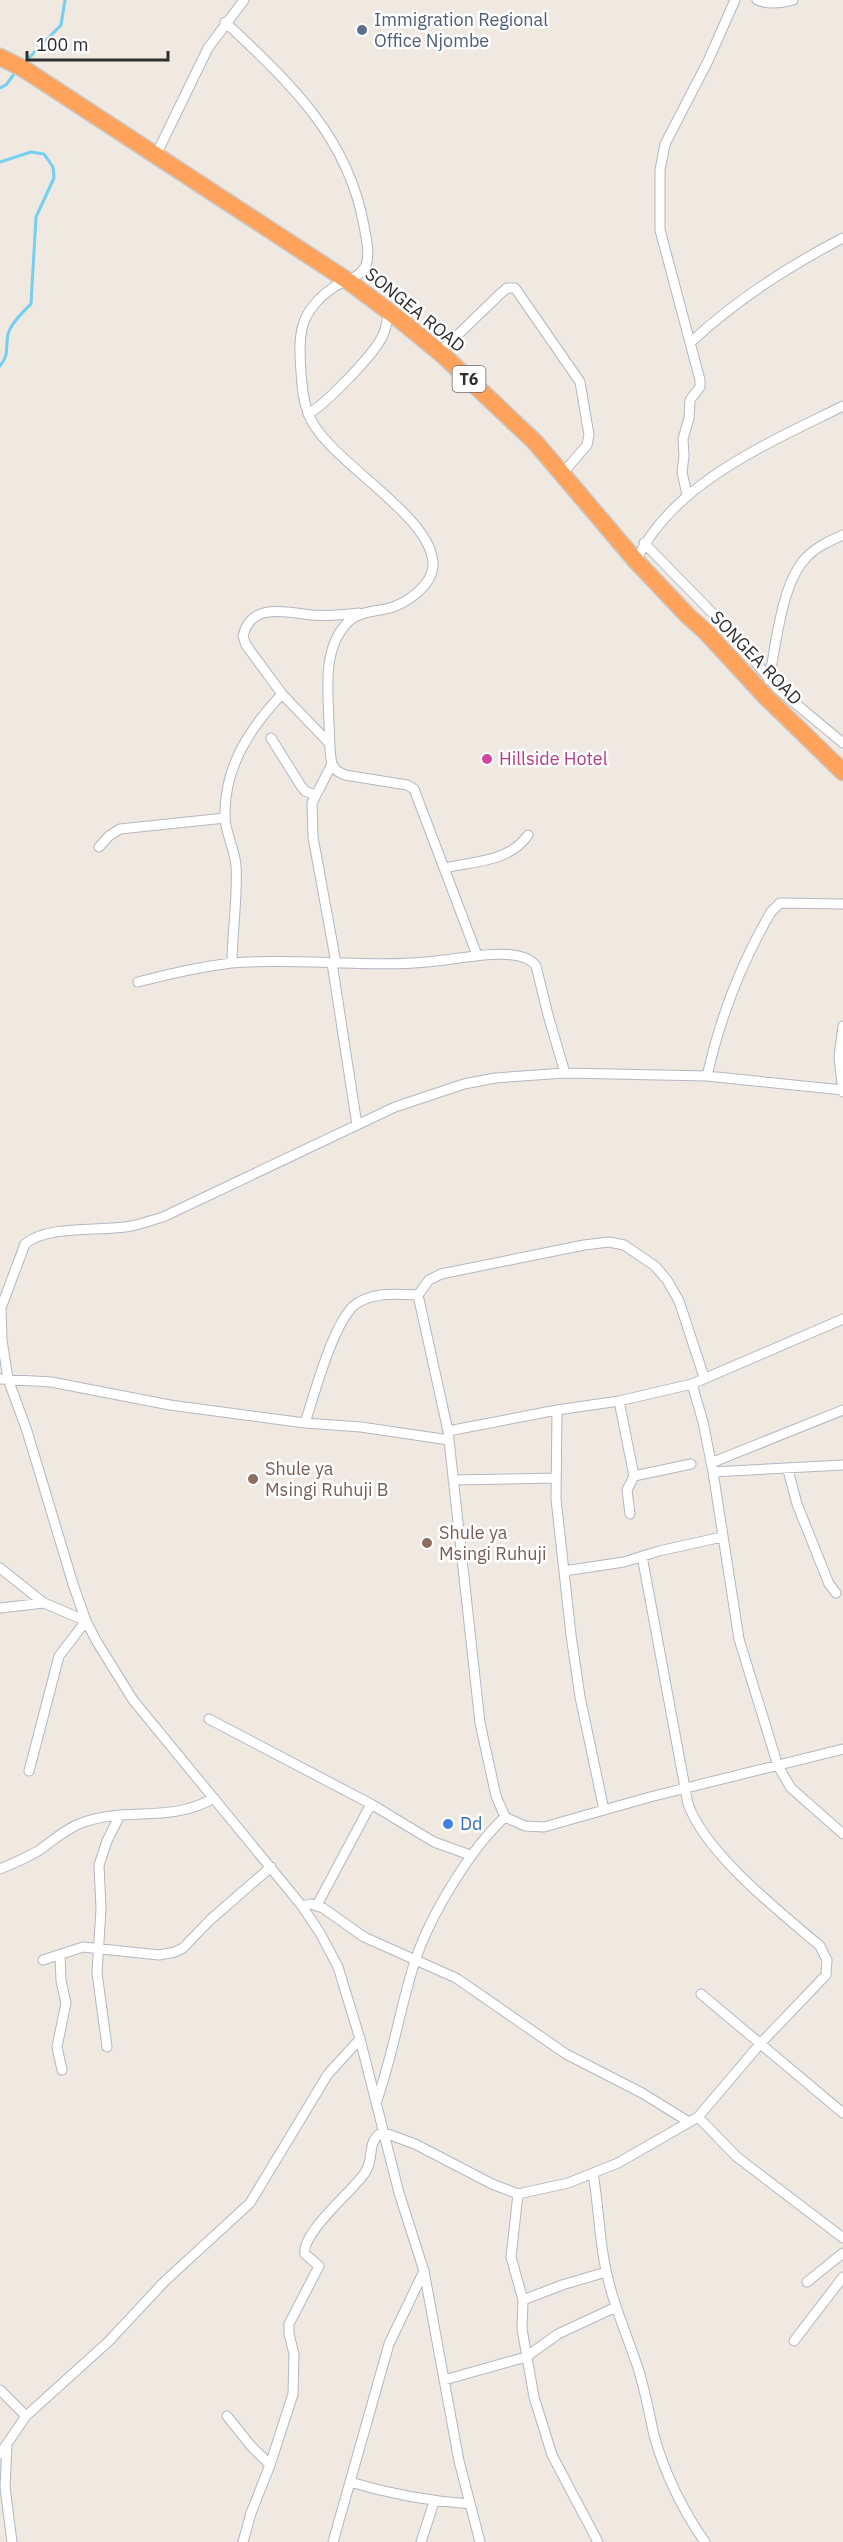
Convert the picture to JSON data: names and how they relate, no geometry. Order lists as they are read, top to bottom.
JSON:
{
  "streets": {
    "highway": ["SONGEA ROAD", "T6"]
  },
  "places": [
    "Immigration Regional Office Njombe",
    "Hillside Hotel",
    "Shule ya Msingi Ruhuji B",
    "Shule ya Msingi Ruhuji",
    "Dd"
  ],
  "scale_bar": "100 m"
}
